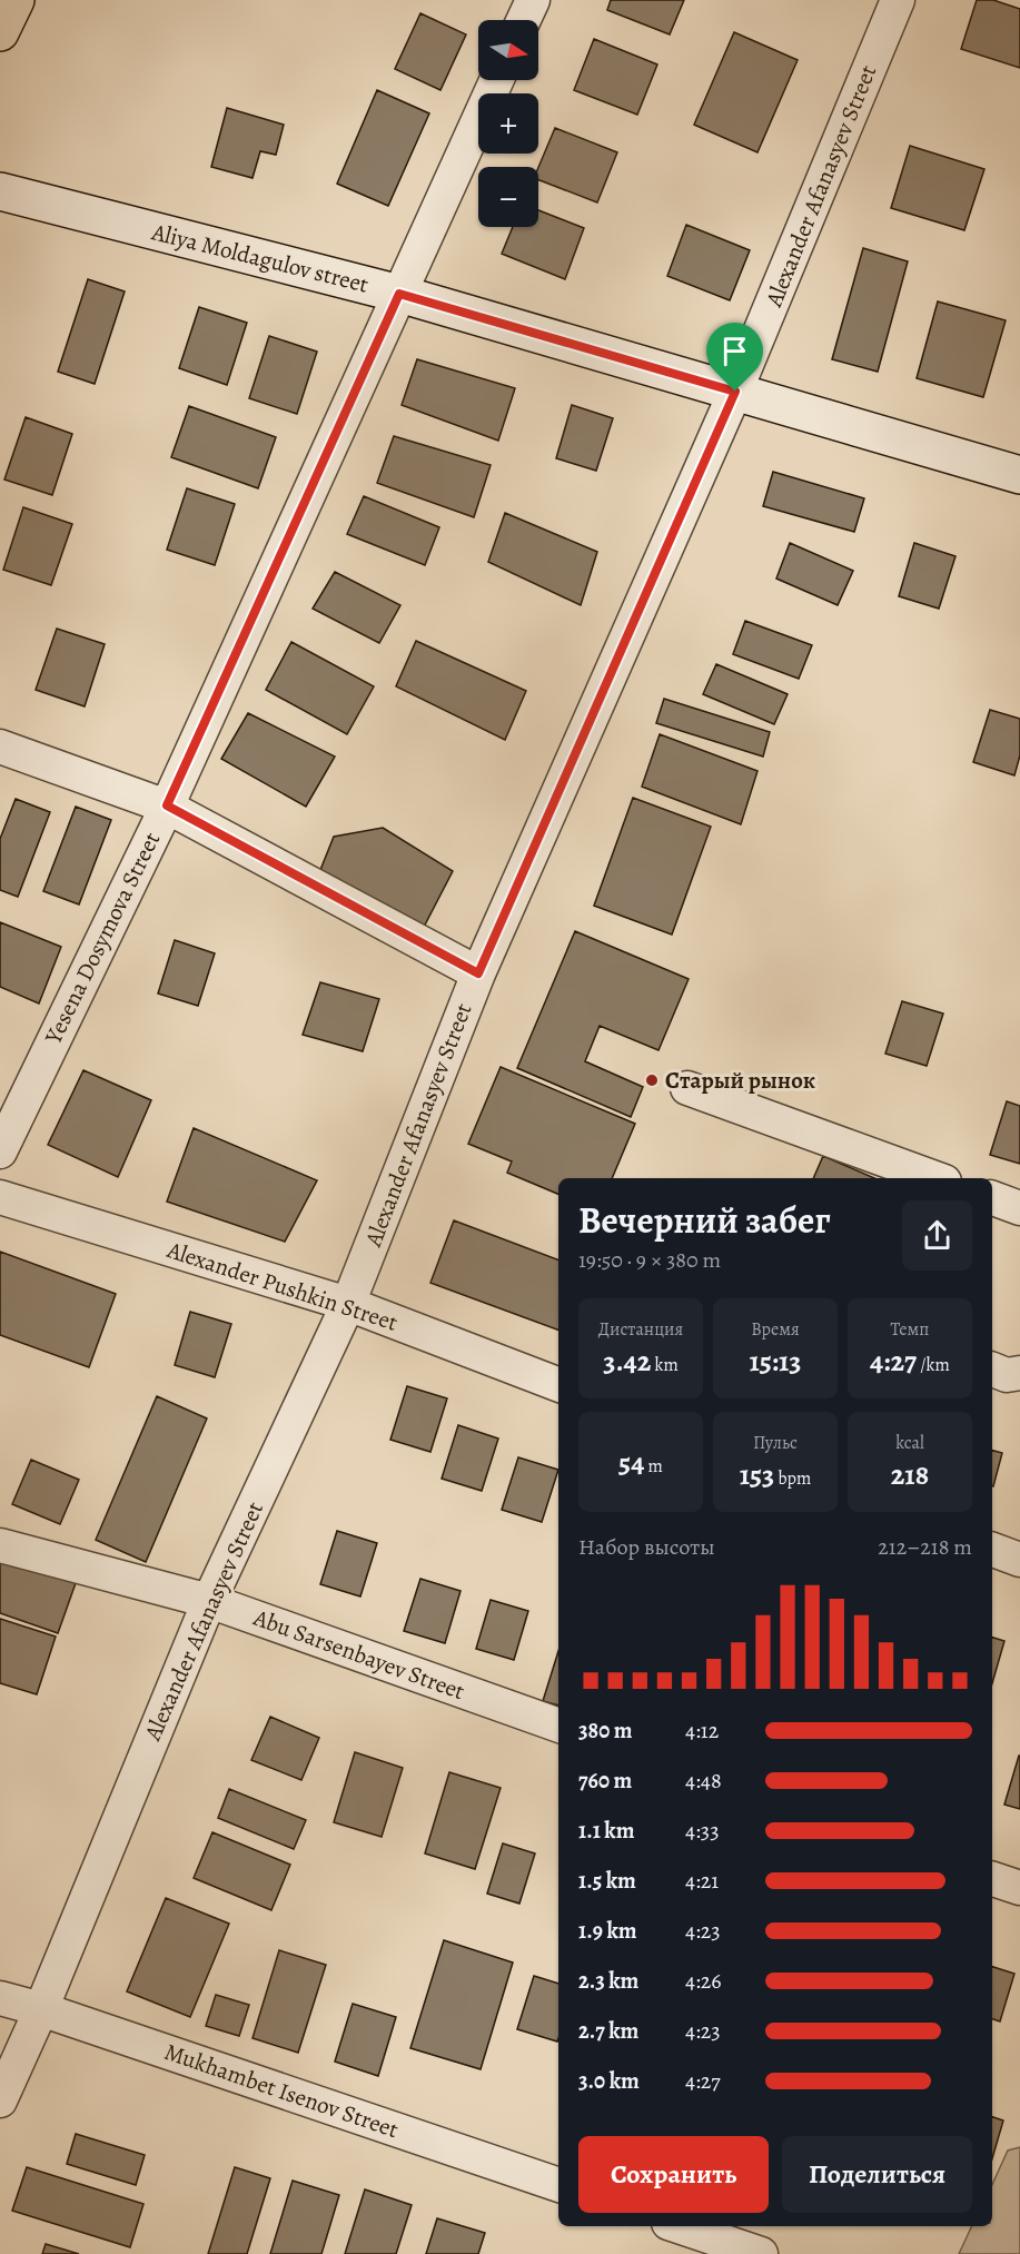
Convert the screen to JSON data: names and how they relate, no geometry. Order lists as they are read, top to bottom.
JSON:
{
  "streets": {
    "main road": ["Aliya Moldagulov street"],
    "street": [
      "Alexander Afanasyev Street",
      "Yesena Dosymova Street",
      "Alexander Pushkin Street",
      "Abu Sarsenbayev Street",
      "Mukhambet Isenov Street"
    ]
  },
  "crossings": [
    ["Alexander Afanasyev Street", "Aliya Moldagulov street"],
    ["Alexander Afanasyev Street", "Alexander Pushkin Street"],
    ["Alexander Afanasyev Street", "Abu Sarsenbayev Street"],
    ["Alexander Afanasyev Street", "Mukhambet Isenov Street"],
    ["Aliya Moldagulov street", "Yesena Dosymova Street"]
  ],
  "places": ["Старый рынок"],
  "north": "right",
  "page": {
    "map_buttons": ["+", "−"],
    "heading": ["Вечерний забег", "19:50 · 9 × 380 m"],
    "stats": [
      ["Дистанция", "3.42 km"],
      ["Время", "15:13"],
      ["Темп", "4:27 /km"],
      ["54 m"],
      ["Пульс", "153 bpm"],
      ["kcal", "218"]
    ],
    "chart": ["Набор высоты", "212–218 m"],
    "list": [
      {
        "name": "380 m",
        "note": "4:12"
      },
      {
        "name": "760 m",
        "note": "4:48"
      },
      {
        "name": "1.1 km",
        "note": "4:33"
      },
      {
        "name": "1.5 km",
        "note": "4:21"
      },
      {
        "name": "1.9 km",
        "note": "4:23"
      },
      {
        "name": "2.3 km",
        "note": "4:26"
      },
      {
        "name": "2.7 km",
        "note": "4:23"
      },
      {
        "name": "3.0 km",
        "note": "4:27"
      }
    ],
    "buttons": ["Сохранить", "Поделиться"]
  }
}
